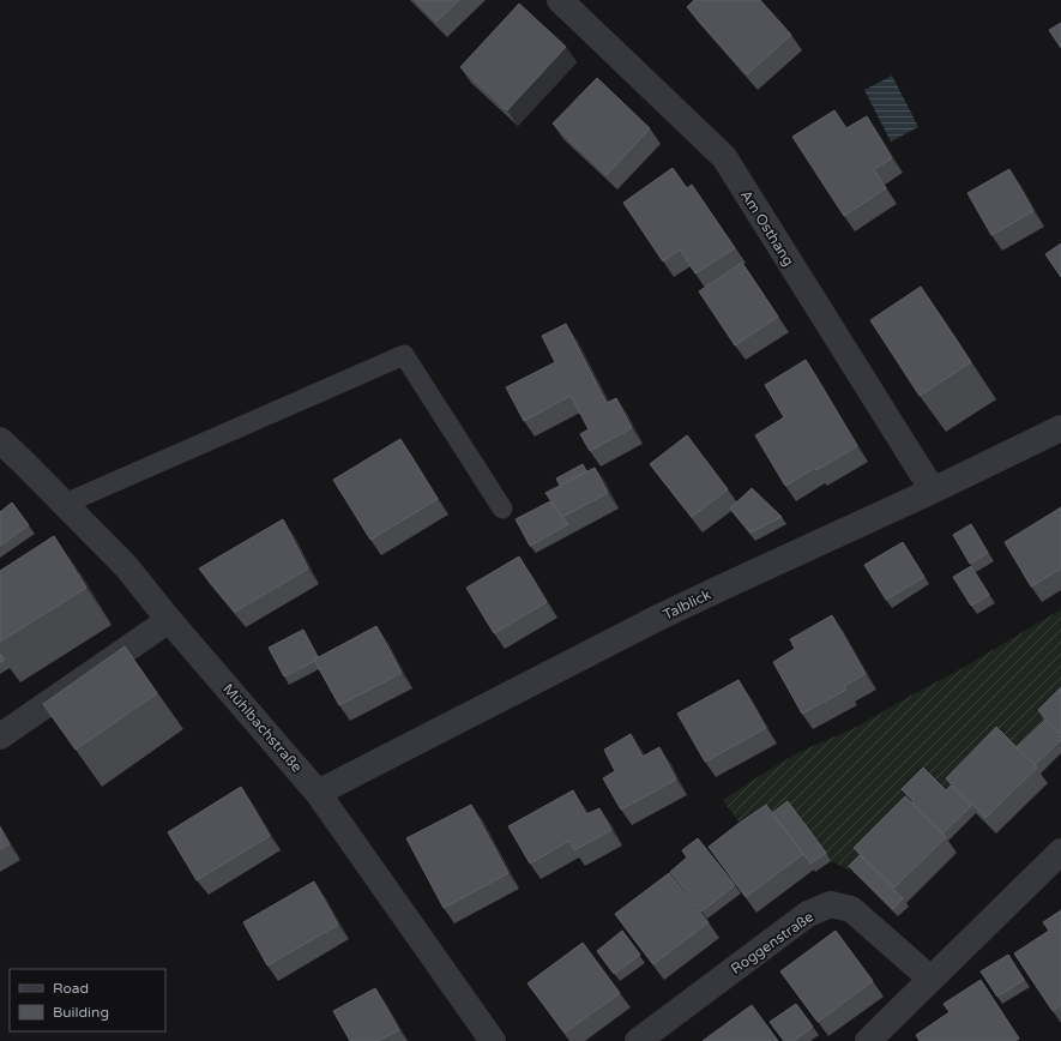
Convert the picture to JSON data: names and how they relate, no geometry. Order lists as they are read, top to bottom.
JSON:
{
  "streets": {
    "street": [
      "Am Osthang",
      "Talblick",
      "Mühlbachstraße",
      "Roggenstraße"
    ]
  },
  "crossings": [
    ["Am Osthang", "Talblick"],
    ["Talblick", "Mühlbachstraße"]
  ],
  "legend": ["Road", "Building"]
}
